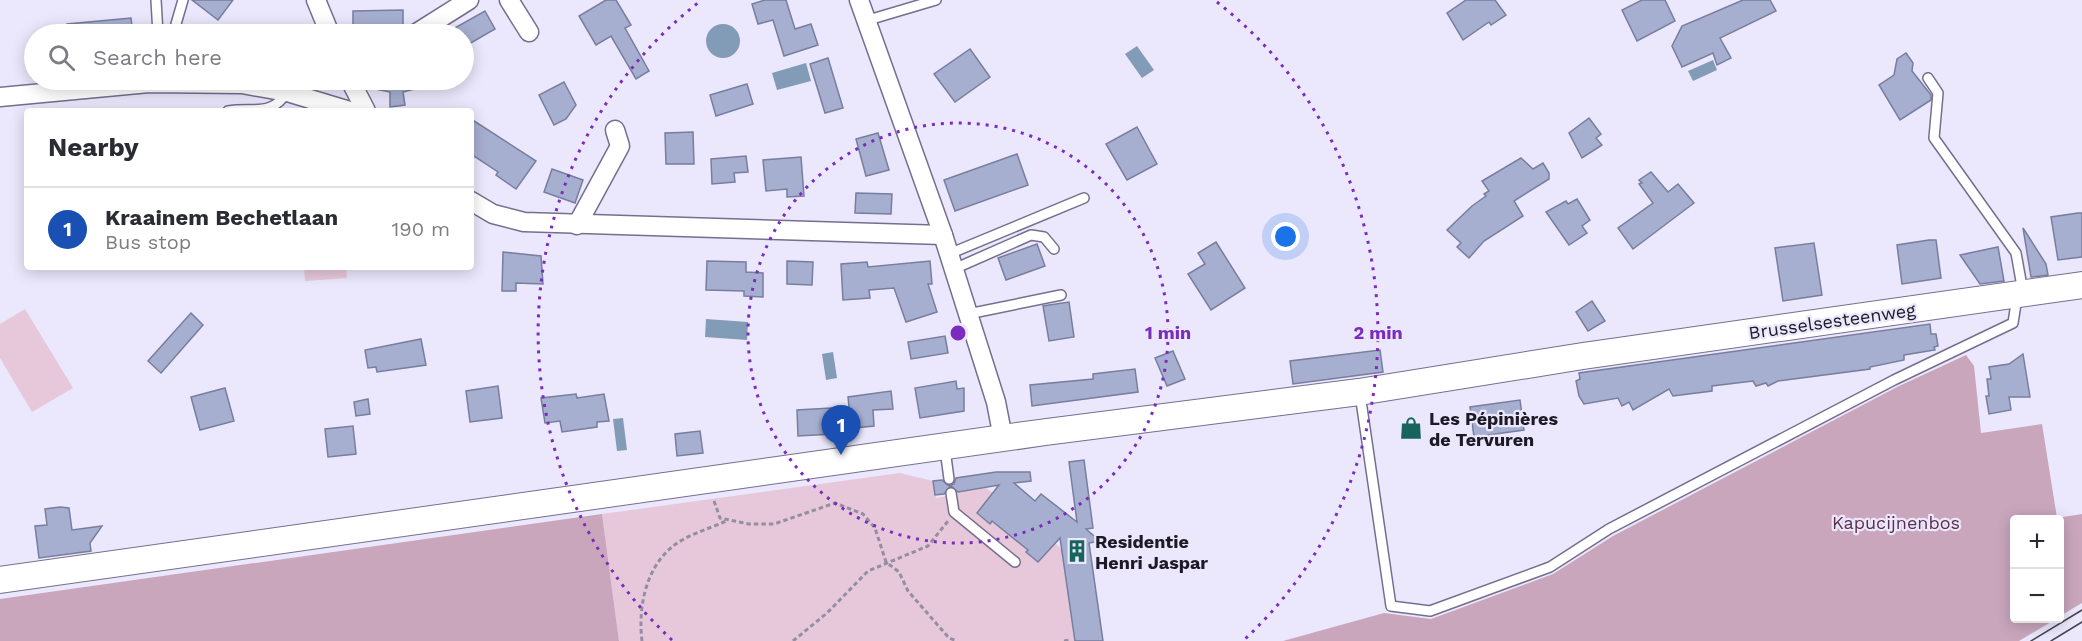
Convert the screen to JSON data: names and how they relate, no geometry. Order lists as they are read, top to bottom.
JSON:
{
  "streets": {
    "street": ["Brusselsesteenweg"]
  },
  "parks": ["Kapucijnenbos"],
  "places": {
    "shop": ["Les Pépinières de Tervuren"],
    "building": ["Residentie Henri Jaspar"]
  },
  "page": {
    "search": "Search here",
    "heading": "Nearby",
    "list": [
      {
        "mark": "1",
        "name": "Kraainem Bechetlaan",
        "note": "Bus stop",
        "value": "190 m"
      }
    ],
    "pins": "1",
    "map_buttons": ["+", "−"]
  },
  "rings": ["1 min", "2 min"]
}
